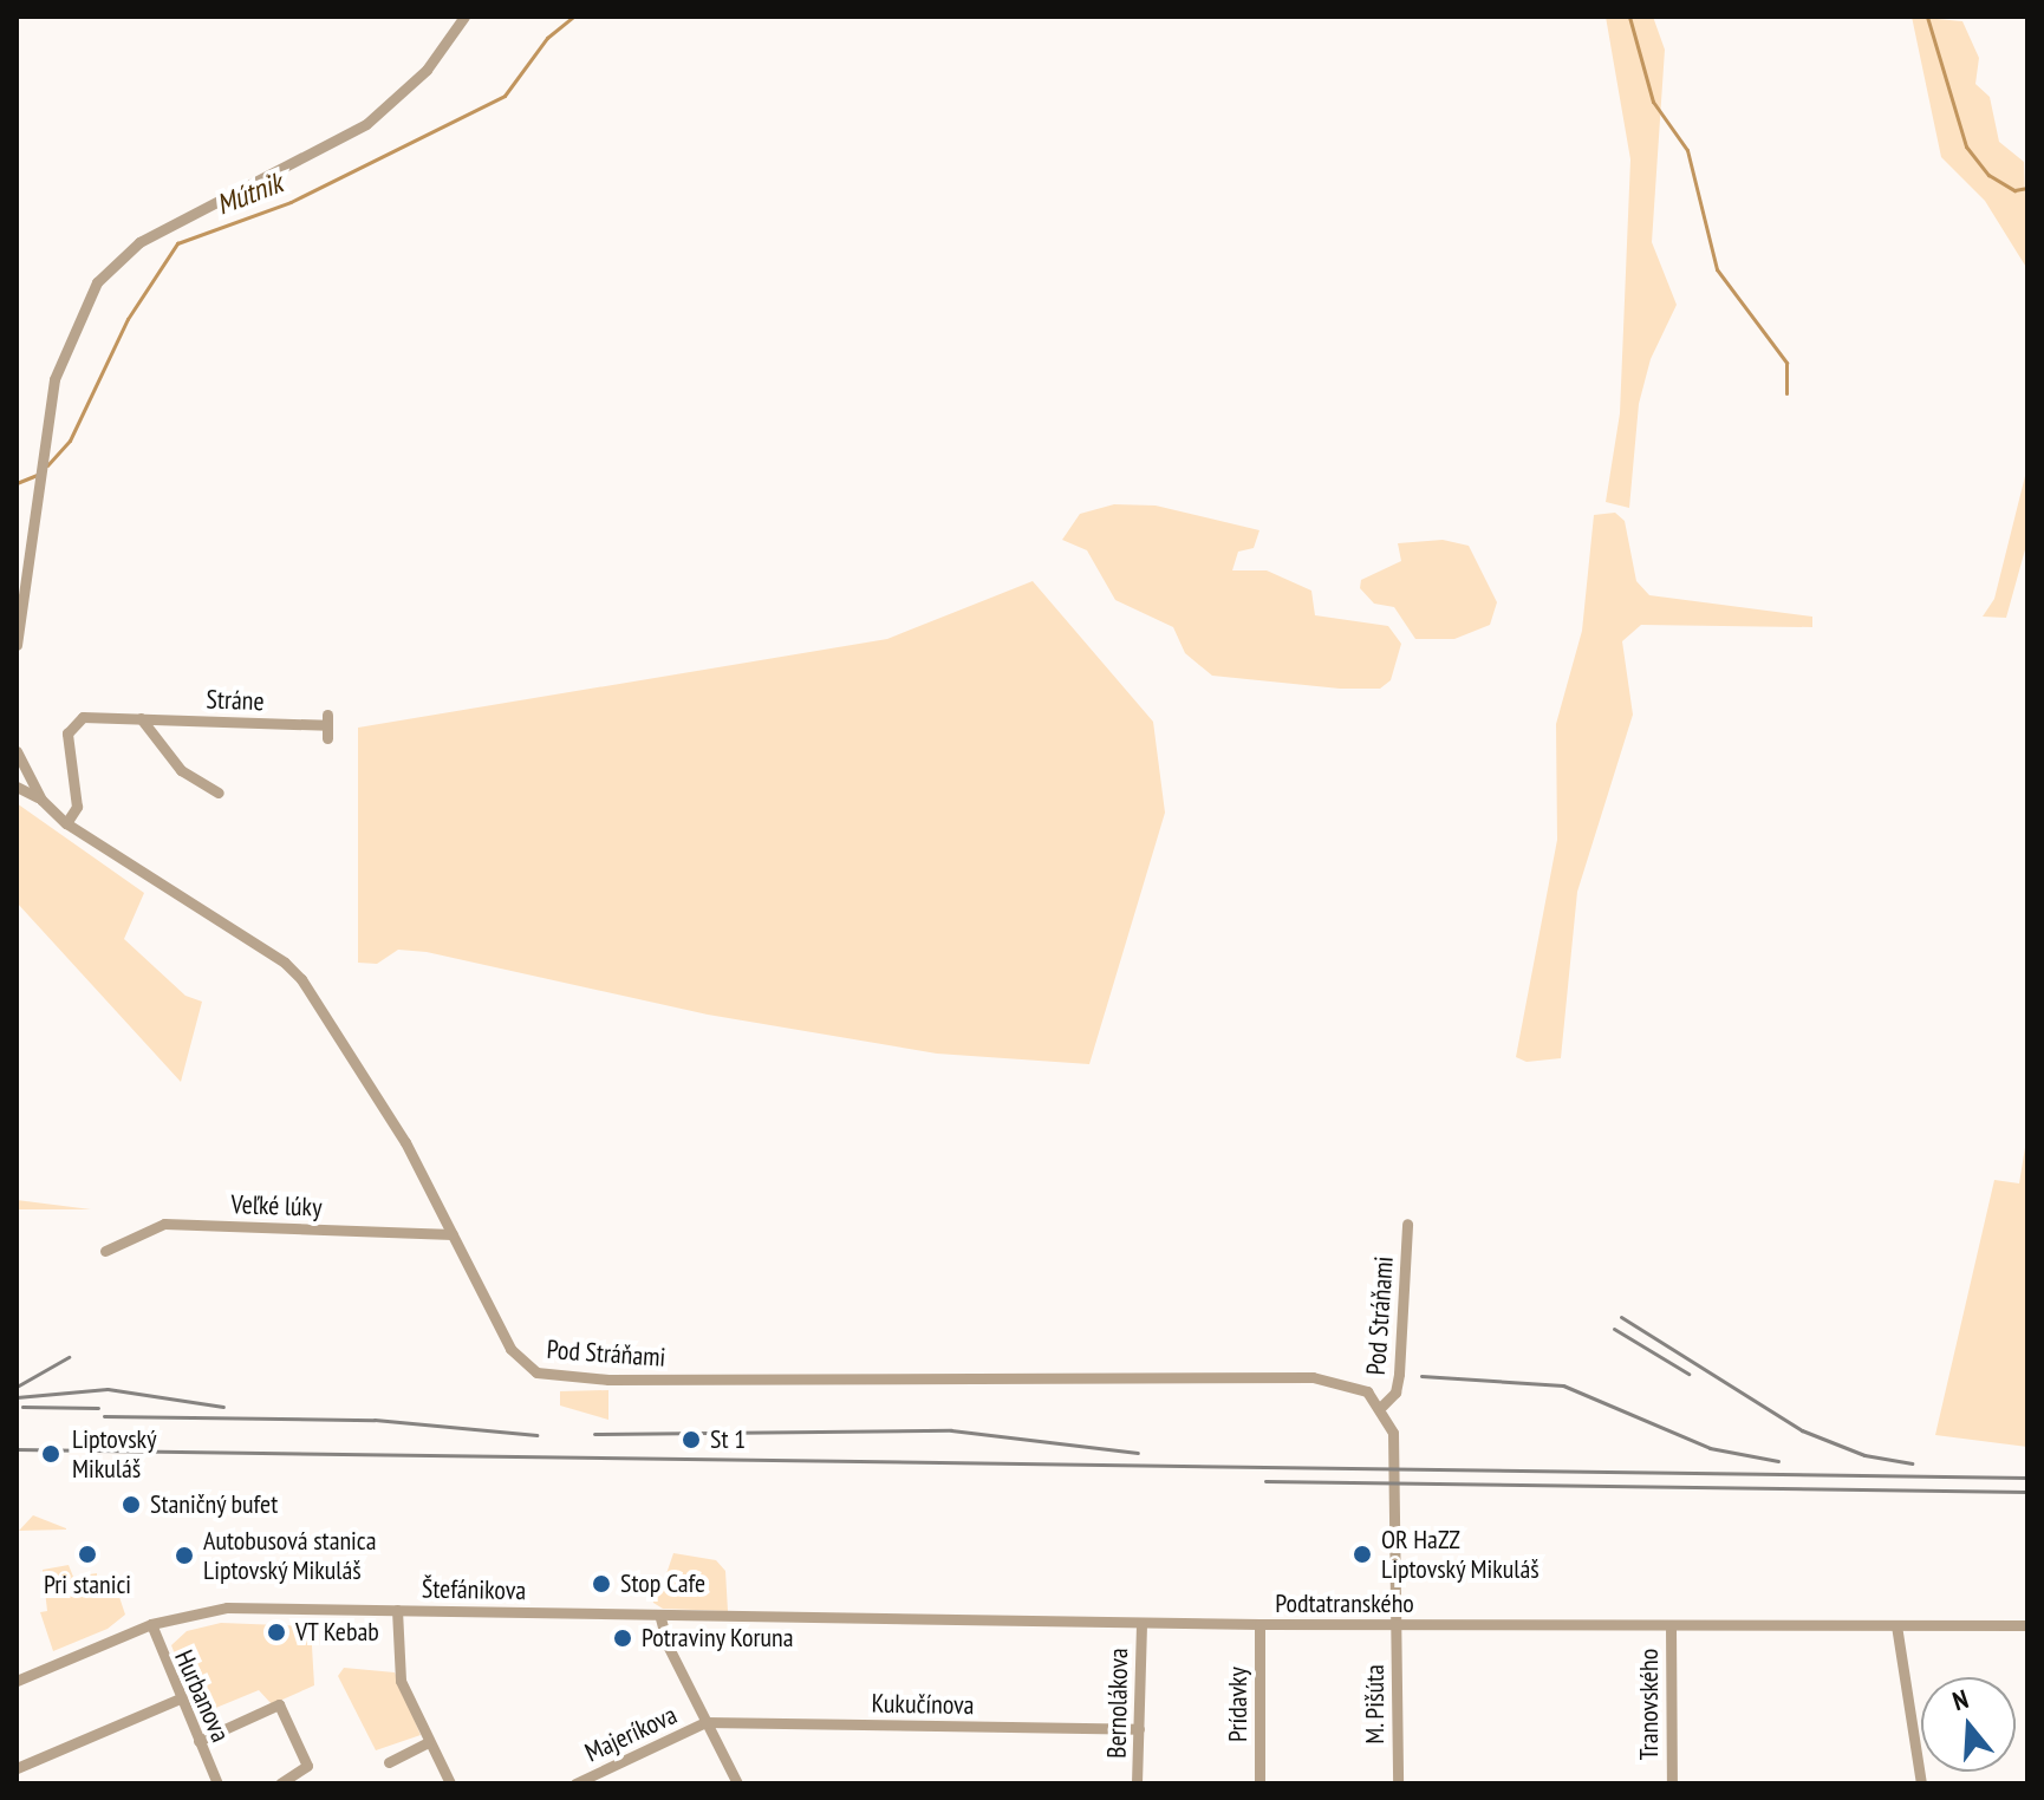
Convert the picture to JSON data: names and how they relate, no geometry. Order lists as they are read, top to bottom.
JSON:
{
  "streets": {
    "street": [
      "Stráne",
      "Veľké lúky",
      "Pod Stráňami",
      "Štefánikova",
      "Podtatranského",
      "Hurbanova",
      "Bernolákova",
      "Kukučínova",
      "Prídavky",
      "M. Pišúta",
      "Tranovského",
      "Majeríkova"
    ]
  },
  "crossings": [
    ["Stráne", "Pod Stráňami"],
    ["Veľké lúky", "Pod Stráňami"],
    ["Pod Stráňami", "Podtatranského"],
    ["Pod Stráňami", "M. Pišúta"],
    ["Štefánikova", "Podtatranského"],
    ["Štefánikova", "Hurbanova"],
    ["Podtatranského", "Bernolákova"],
    ["Podtatranského", "Prídavky"],
    ["Podtatranského", "M. Pišúta"],
    ["Podtatranského", "Tranovského"],
    ["Bernolákova", "Kukučínova"],
    ["Kukučínova", "Majeríkova"]
  ],
  "water": ["Mútnik"],
  "places": [
    "St 1",
    "Liptovský Mikuláš",
    "Staničný bufet",
    "Pri stanici",
    "OR HaZZ Liptovský Mikuláš",
    "Autobusová stanica Liptovský Mikuláš",
    "Stop Cafe",
    "VT Kebab",
    "Potraviny Koruna"
  ],
  "north": "top"
}
